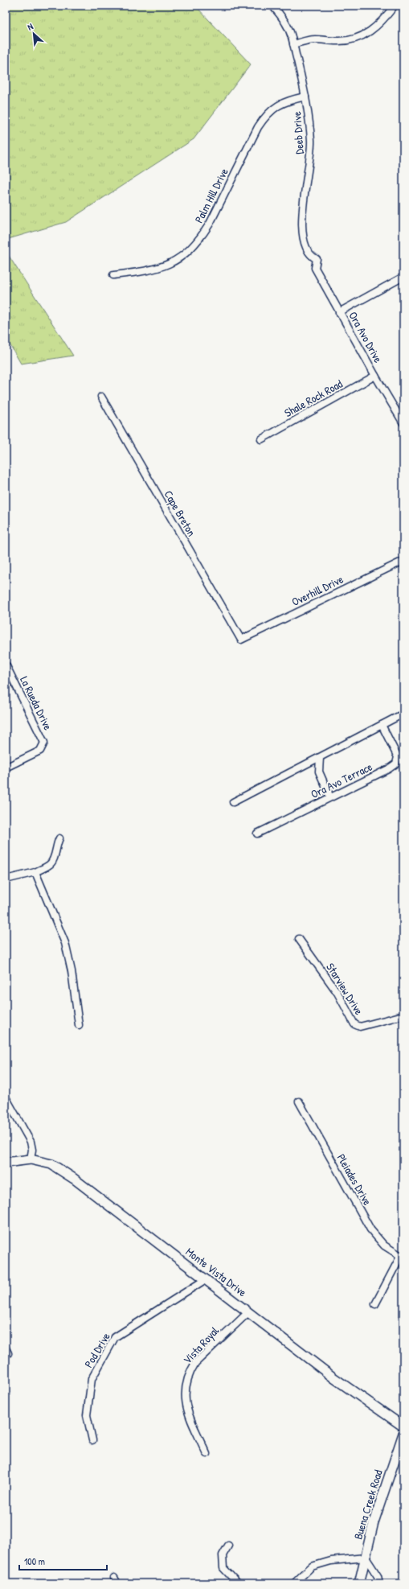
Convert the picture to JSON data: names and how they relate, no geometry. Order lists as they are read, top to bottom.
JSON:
{
  "streets": {
    "main road": ["Monte Vista Drive", "Buena Creek Road"],
    "street": [
      "Deeb Drive",
      "Palm Hill Drive",
      "Ora Avo Drive",
      "Shale Rock Road",
      "Cape Breton",
      "Overhill Drive",
      "La Rueda Drive",
      "Ora Avo Terrace",
      "Starview Drive",
      "Pleiades Drive",
      "Vista Royal",
      "Pod Drive"
    ]
  },
  "crossings": [
    ["Deeb Drive", "Palm Hill Drive"],
    ["Deeb Drive", "Ora Avo Drive"],
    ["Ora Avo Drive", "Shale Rock Road"],
    ["Cape Breton", "Overhill Drive"],
    ["Monte Vista Drive", "Vista Royal"],
    ["Monte Vista Drive", "Pod Drive"]
  ],
  "scale_bar": "100 m",
  "north": "top left"
}
